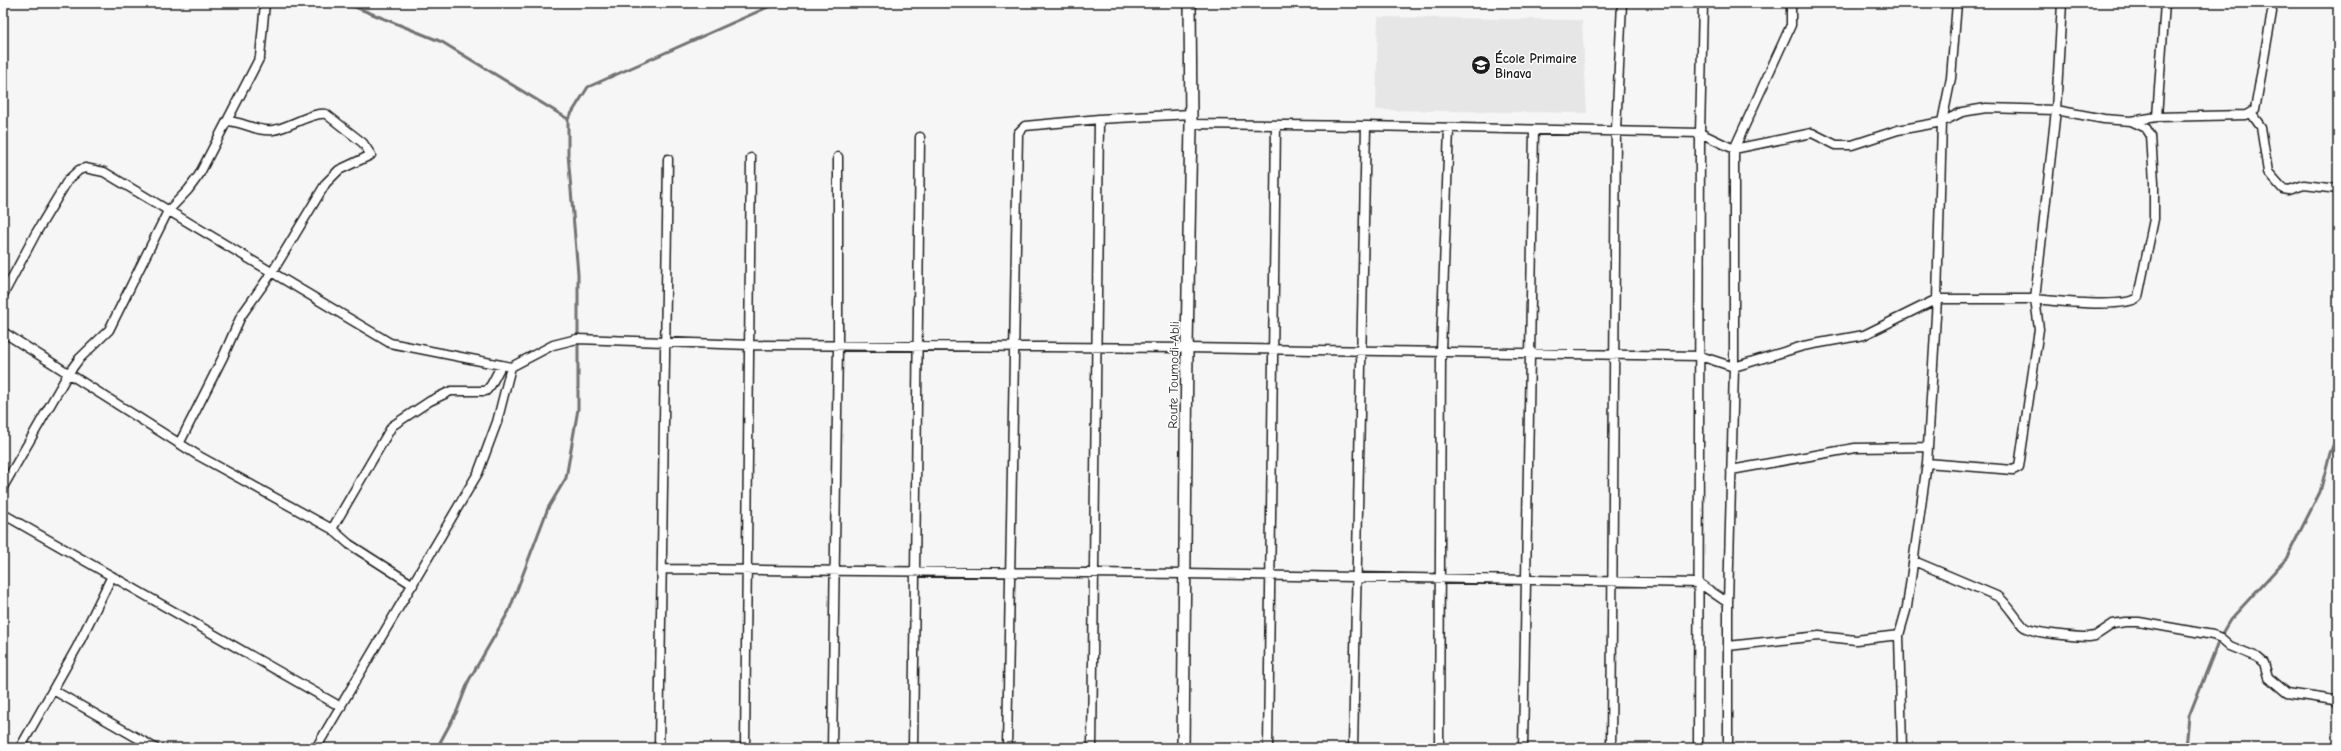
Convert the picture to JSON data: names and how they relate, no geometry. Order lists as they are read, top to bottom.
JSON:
{
  "streets": {
    "street": ["Route Toumodi-Abli"]
  },
  "places": {
    "school or university": ["École Primaire Binava"]
  }
}
